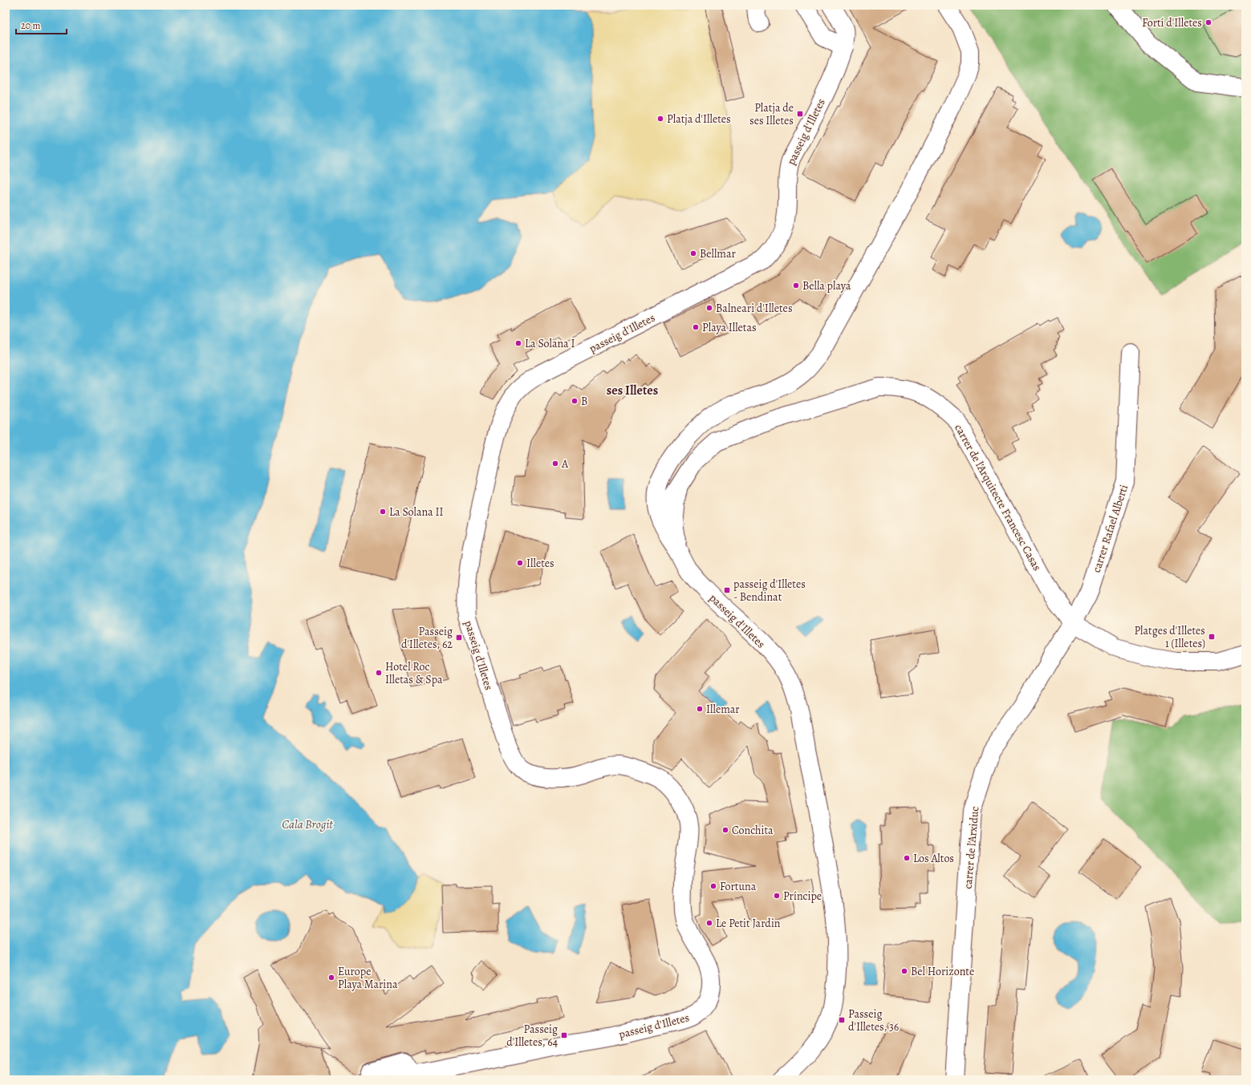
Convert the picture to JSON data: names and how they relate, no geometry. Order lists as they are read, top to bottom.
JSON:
{
  "streets": {
    "street": [
      "passeig d'Illetes",
      "carrer de l'Arquitecte Francesc Casas",
      "carrer Rafael Alberti",
      "carrer de l'Arxiduc"
    ]
  },
  "crossings": [
    ["passeig d'Illetes", "carrer de l'Arquitecte Francesc Casas"],
    ["carrer de l'Arquitecte Francesc Casas", "carrer Rafael Alberti"],
    ["carrer de l'Arquitecte Francesc Casas", "carrer de l'Arxiduc"],
    ["carrer Rafael Alberti", "carrer de l'Arxiduc"]
  ],
  "districts": ["ses Illetes"],
  "water": ["Cala Brogit"],
  "places": {
    "other": [
      "Fortí d'Illetes",
      "Platja d'Illetes",
      "Bellmar",
      "Bella playa",
      "Balneari d'Illetes",
      "Playa Illetas",
      "La Solana I",
      "B",
      "A",
      "La Solana II",
      "Illetes",
      "Hotel Roc Illetas & Spa",
      "Illemar",
      "Conchita",
      "Los Altos",
      "Fortuna",
      "Príncipe",
      "Le Petit Jardin",
      "Bel Horizonte",
      "Europe Playa Marina"
    ],
    "transit": [
      "Platja de ses Illetes",
      "passeig d'Illetes - Bendinat",
      "Platges d'Illetes 1 (Illetes)",
      "Passeig d'Illetes, 62",
      "Passeig d'Illetes, 36",
      "Passeig d'Illetes, 64"
    ]
  },
  "scale_bar": "20 m"
}
